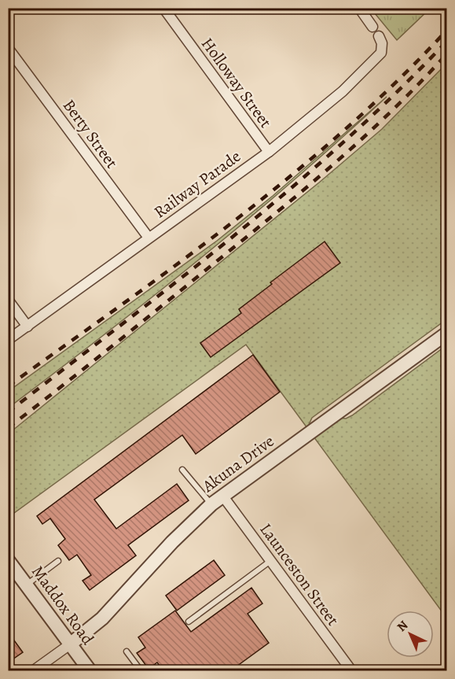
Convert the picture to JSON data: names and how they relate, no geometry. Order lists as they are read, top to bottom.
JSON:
{
  "streets": {
    "street": [
      "Holloway Street",
      "Berty Street",
      "Railway Parade",
      "Akuna Drive",
      "Launceston Street",
      "Maddox Road"
    ]
  },
  "crossings": [
    ["Holloway Street", "Railway Parade"],
    ["Berty Street", "Railway Parade"],
    ["Akuna Drive", "Launceston Street"],
    ["Akuna Drive", "Maddox Road"]
  ],
  "north": "top left"
}
